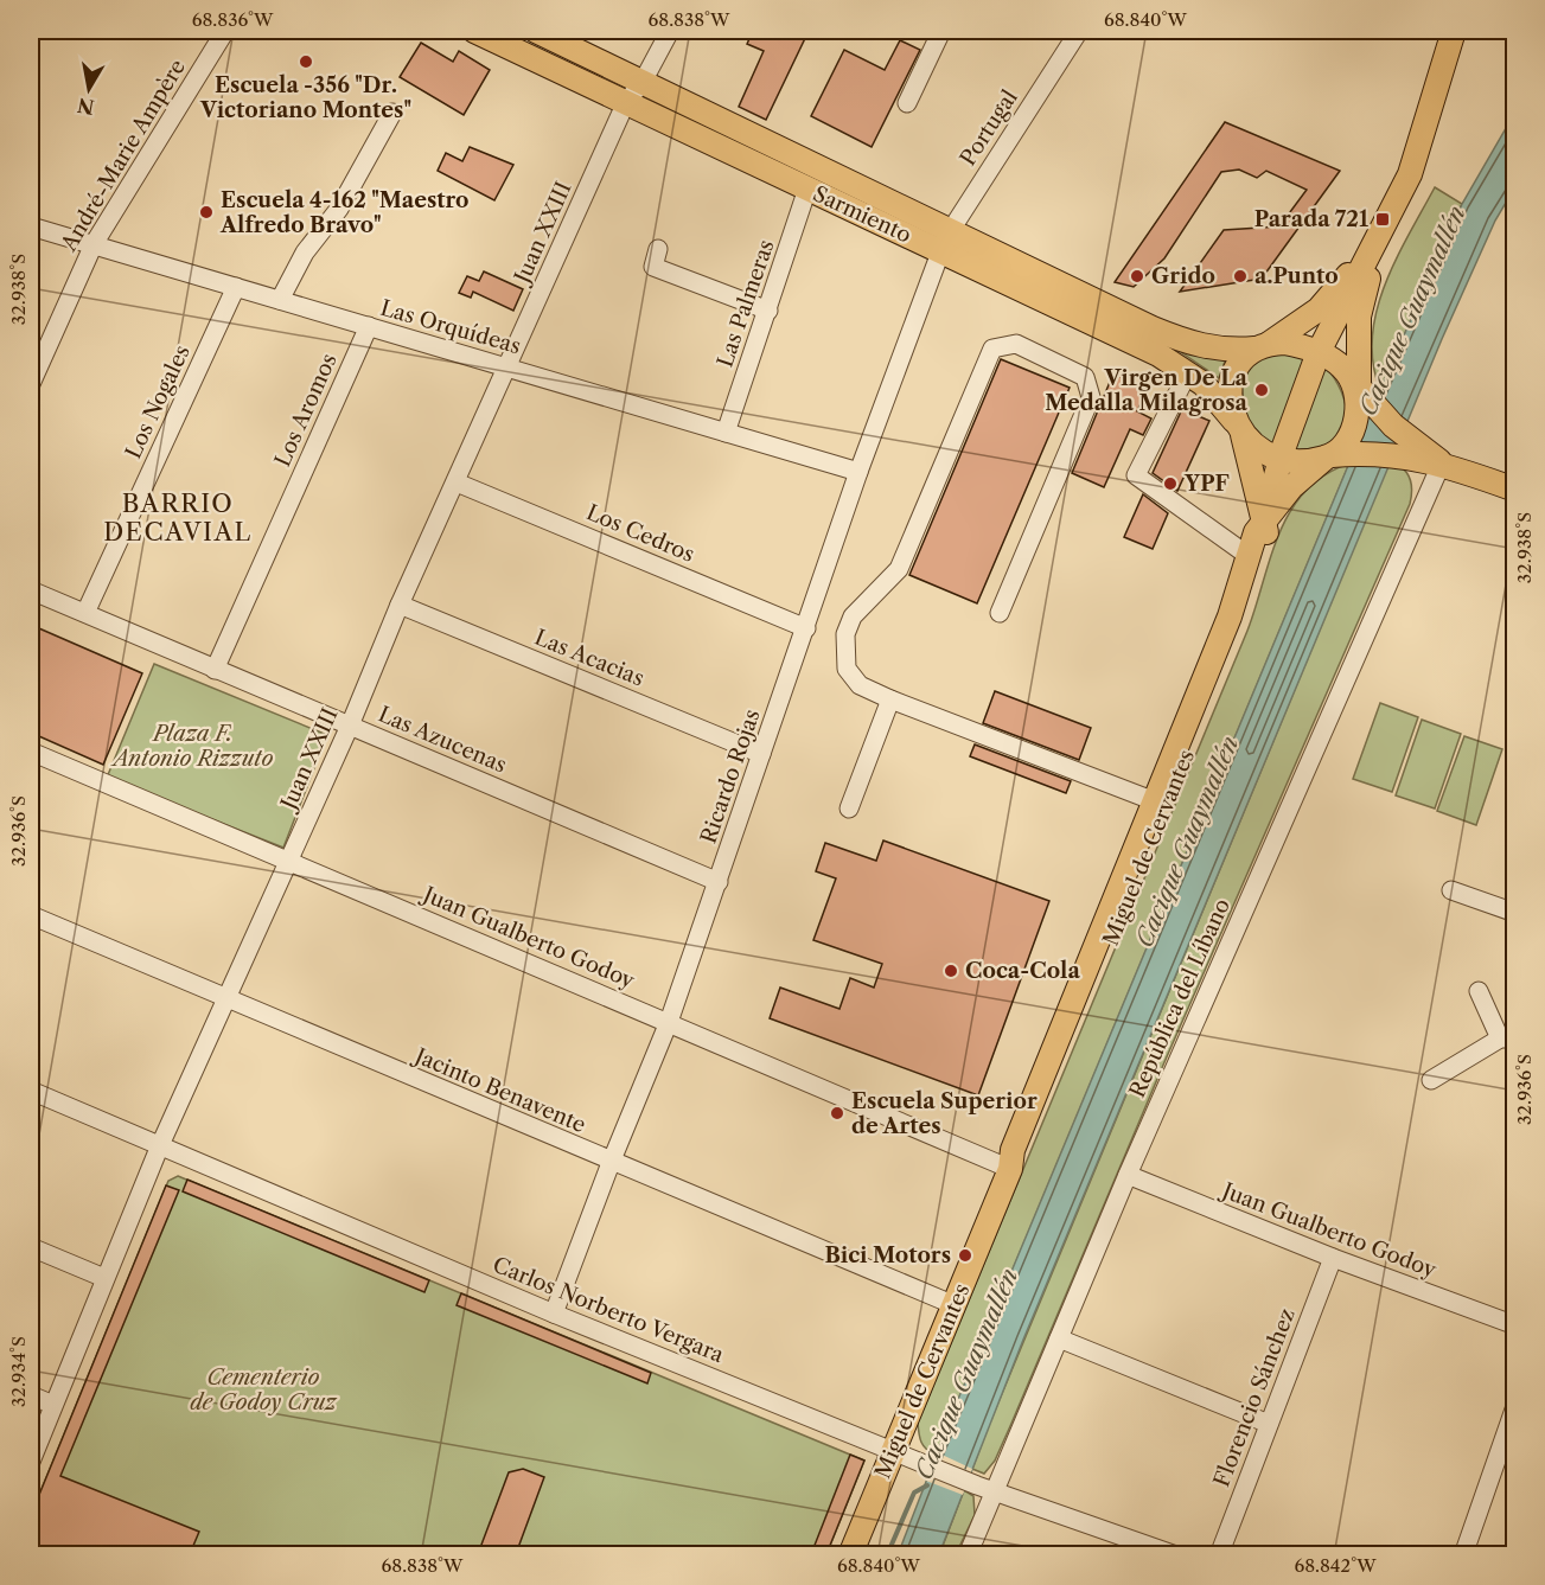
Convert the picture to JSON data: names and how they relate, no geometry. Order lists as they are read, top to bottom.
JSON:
{
  "streets": {
    "main road": ["Sarmiento", "Miguel de Cervantes"],
    "street": [
      "Portugal",
      "André-Marie Ampère",
      "Juan XXIII",
      "Las Palmeras",
      "Las Orquídeas",
      "Los Nogales",
      "Los Aromos",
      "Los Cedros",
      "Las Acacias",
      "Las Azucenas",
      "Ricardo Rojas",
      "Juan Gualberto Godoy",
      "República del Líbano",
      "Jacinto Benavente",
      "Carlos Norberto Vergara",
      "Florencio Sánchez"
    ]
  },
  "crossings": [
    ["Portugal", "Sarmiento"],
    ["Portugal", "Ricardo Rojas"],
    ["André-Marie Ampère", "Las Orquídeas"],
    ["Sarmiento", "Juan XXIII"],
    ["Sarmiento", "Las Palmeras"],
    ["Sarmiento", "Ricardo Rojas"],
    ["Sarmiento", "Miguel de Cervantes"],
    ["Juan XXIII", "Las Orquídeas"],
    ["Juan XXIII", "Los Cedros"],
    ["Juan XXIII", "Las Acacias"],
    ["Juan XXIII", "Las Azucenas"],
    ["Juan XXIII", "Juan Gualberto Godoy"],
    ["Juan XXIII", "Jacinto Benavente"],
    ["Juan XXIII", "Carlos Norberto Vergara"],
    ["Las Palmeras", "Las Orquídeas"],
    ["Las Orquídeas", "Los Nogales"],
    ["Las Orquídeas", "Los Aromos"],
    ["Las Orquídeas", "Ricardo Rojas"],
    ["Los Nogales", "Las Azucenas"],
    ["Los Aromos", "Las Azucenas"],
    ["Los Cedros", "Ricardo Rojas"],
    ["Las Acacias", "Ricardo Rojas"],
    ["Las Azucenas", "Ricardo Rojas"],
    ["Ricardo Rojas", "Juan Gualberto Godoy"],
    ["Ricardo Rojas", "Jacinto Benavente"],
    ["Ricardo Rojas", "Carlos Norberto Vergara"],
    ["Miguel de Cervantes", "Juan Gualberto Godoy"],
    ["Miguel de Cervantes", "Jacinto Benavente"],
    ["Miguel de Cervantes", "Carlos Norberto Vergara"],
    ["Juan Gualberto Godoy", "República del Líbano"],
    ["Juan Gualberto Godoy", "Florencio Sánchez"],
    ["República del Líbano", "Carlos Norberto Vergara"]
  ],
  "districts": ["BARRIO DECAVIAL"],
  "water": ["Cacique Guaymallén"],
  "parks": ["Plaza F. Antonio Rizzuto", "Cementerio de Godoy Cruz"],
  "places": {
    "other": [
      "Escuela -356 \"Dr. Victoriano Montes\"",
      "Escuela 4-162 \"Maestro Alfredo Bravo\"",
      "Grido",
      "a.Punto",
      "Virgen De La Medalla Milagrosa",
      "YPF",
      "Coca-Cola",
      "Escuela Superior de Artes",
      "Bici Motors"
    ],
    "transit": ["Parada 721"]
  },
  "north": "bottom",
  "coordinates": [
    "68.836°W",
    "68.838°W",
    "68.840°W",
    "32.938°S",
    "32.936°S",
    "32.934°S",
    "68.842°W"
  ]
}
